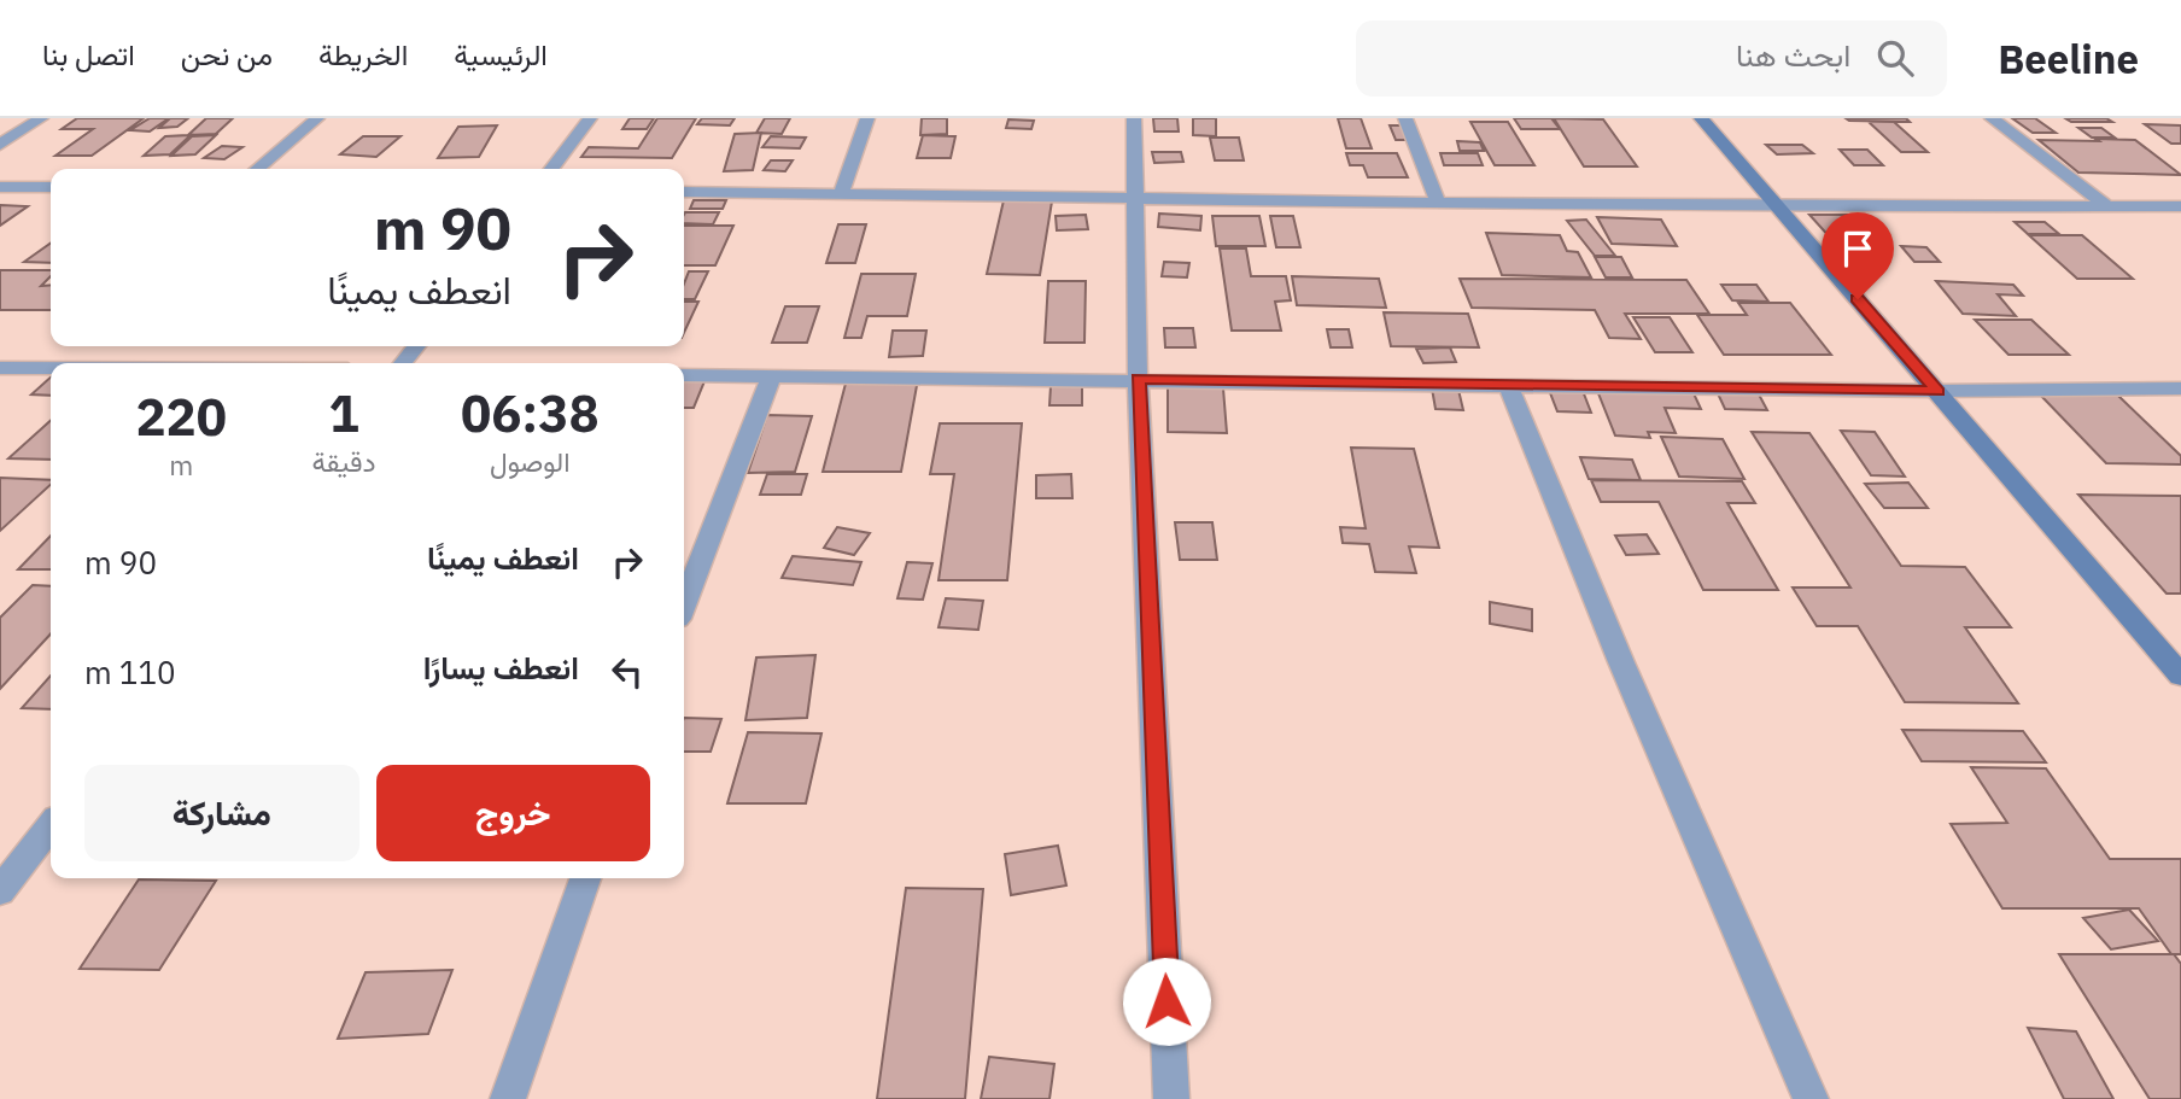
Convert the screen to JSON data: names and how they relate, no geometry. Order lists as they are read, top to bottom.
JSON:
{
  "page": {
    "header": "Beeline",
    "search": "ابحث هنا",
    "nav": [
      "الرئيسية",
      "الخريطة",
      "من نحن",
      "اتصل بنا"
    ],
    "turn": ["90 m", "انعطف يمينًا"],
    "eta": [
      "06:38",
      "الوصول",
      "1",
      "دقيقة",
      "220",
      "m"
    ],
    "list": [
      {
        "name": "انعطف يمينًا",
        "value": "90 m"
      },
      {
        "name": "انعطف يسارًا",
        "value": "110 m"
      }
    ],
    "buttons": ["خروج", "مشاركة"]
  }
}
